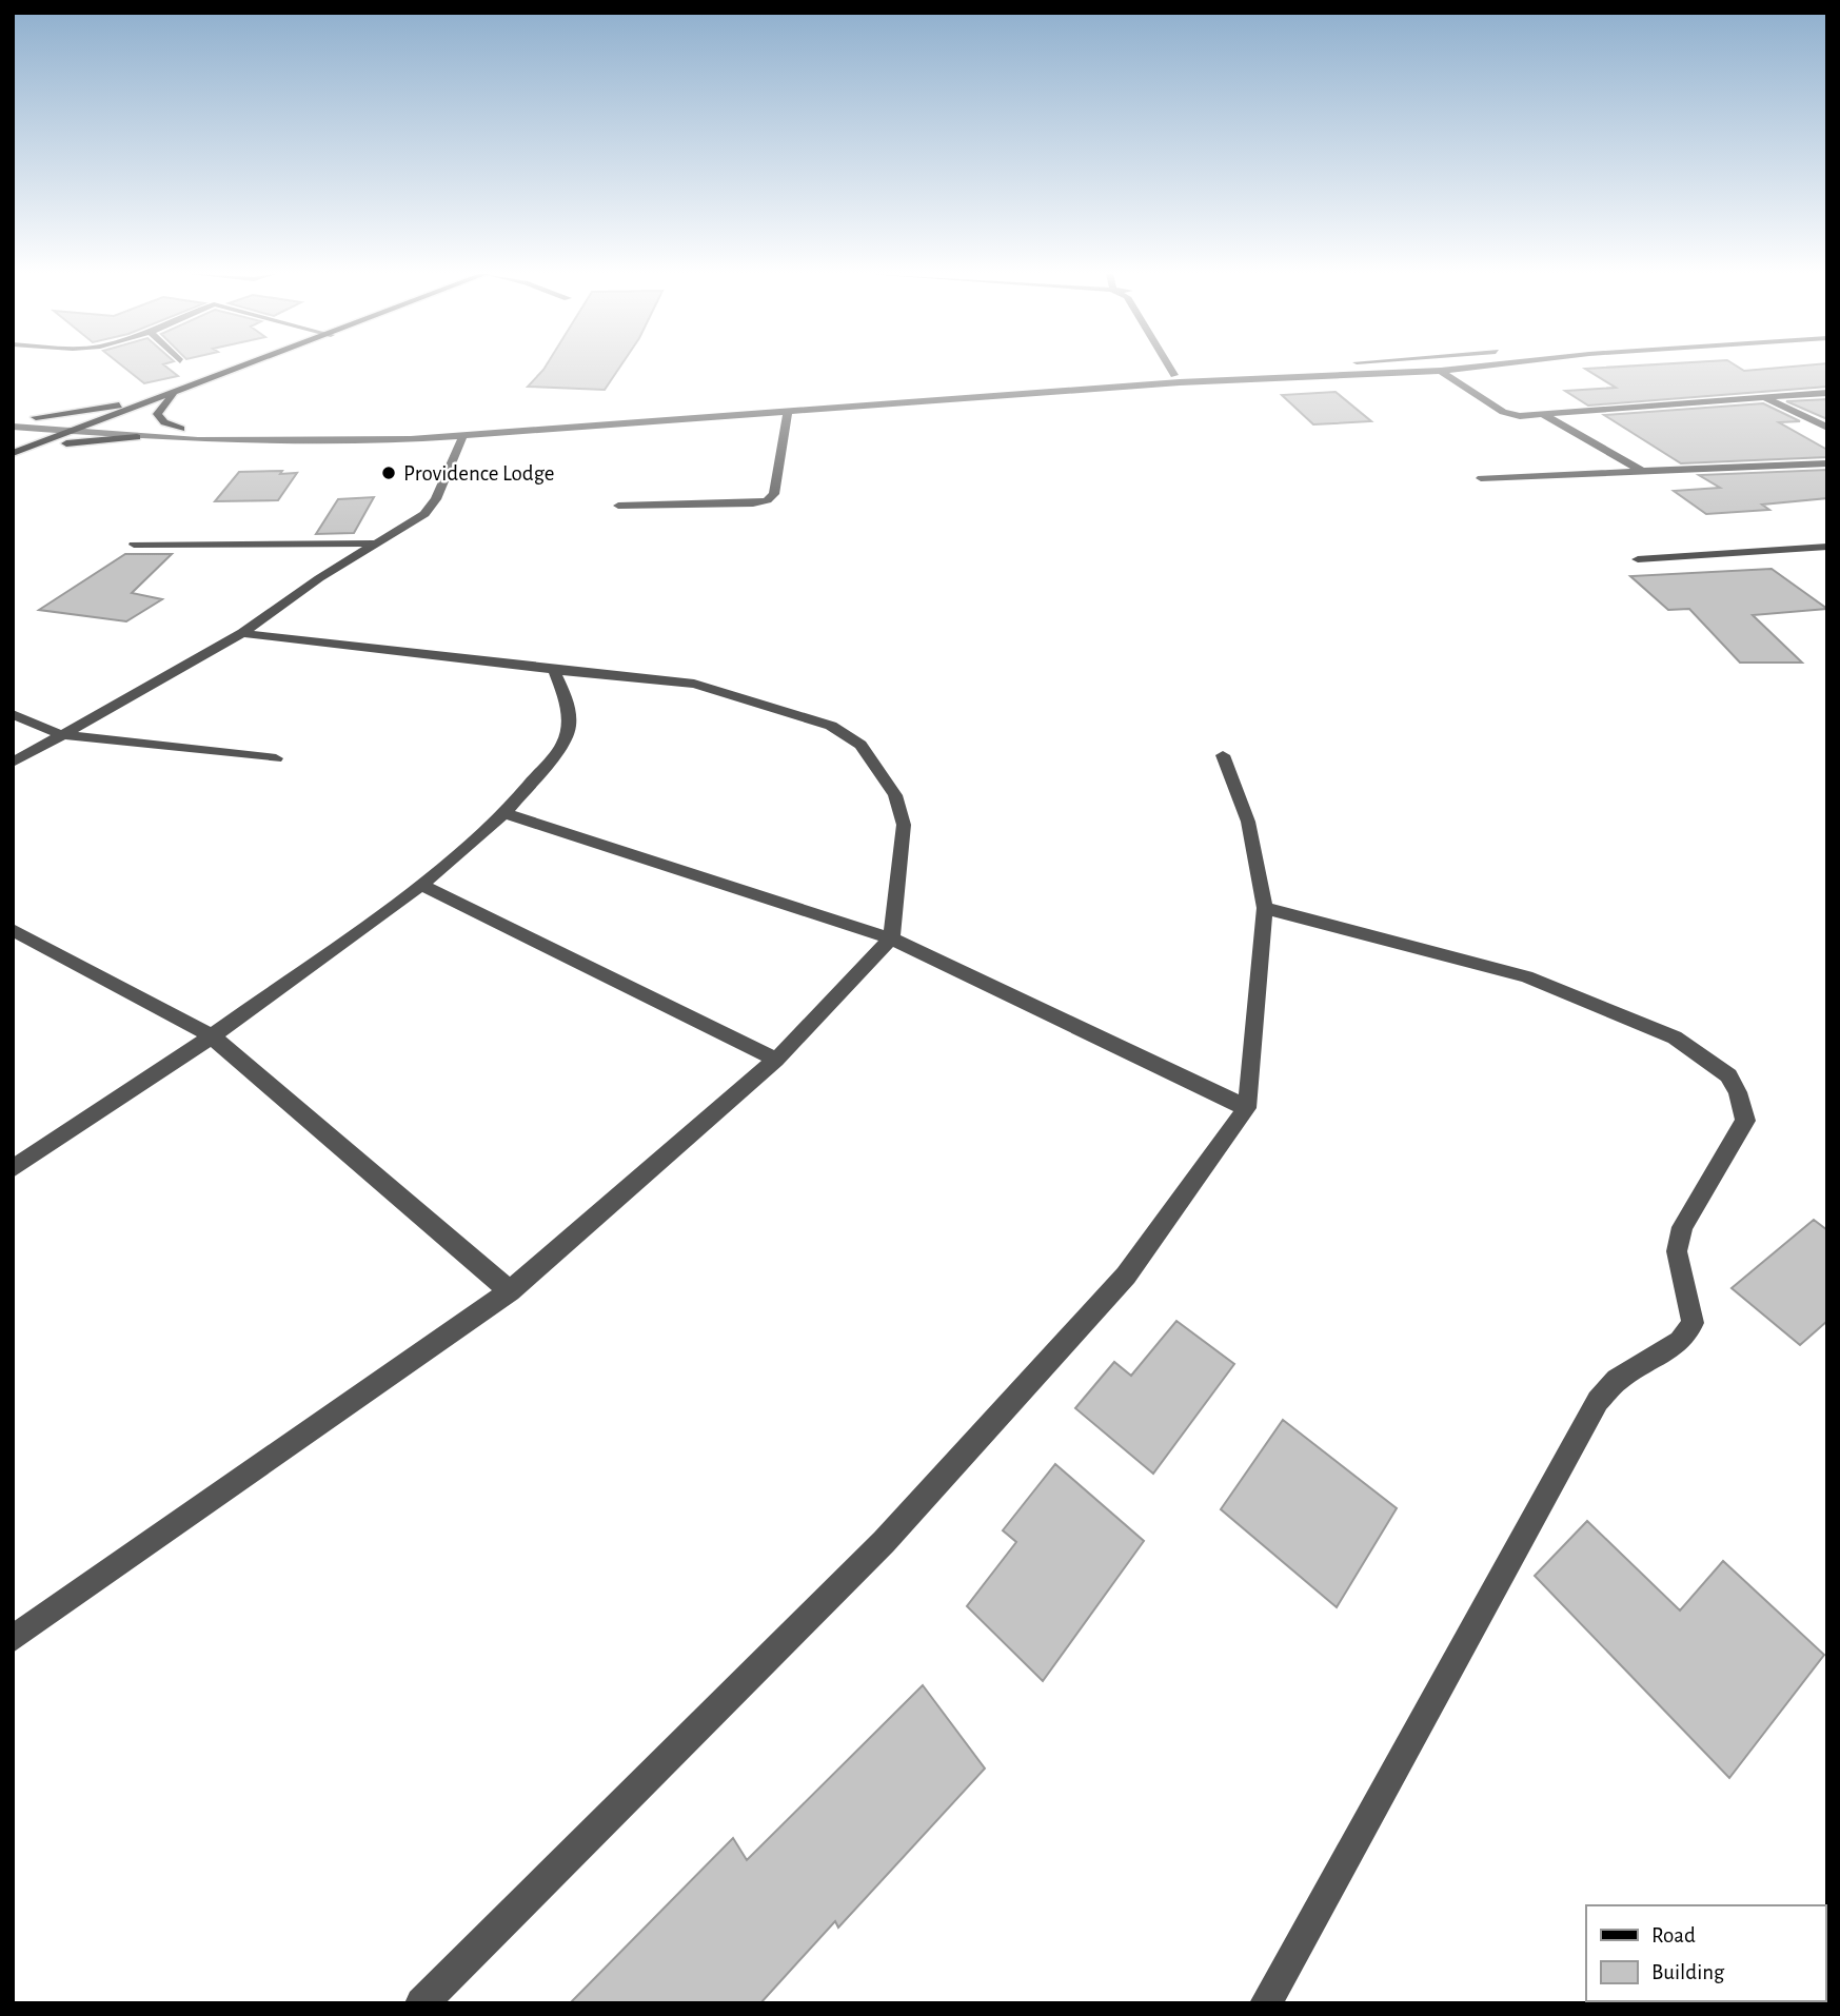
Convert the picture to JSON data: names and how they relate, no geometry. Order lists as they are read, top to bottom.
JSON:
{
  "places": ["Providence Lodge"],
  "legend": ["Road", "Building"]
}
